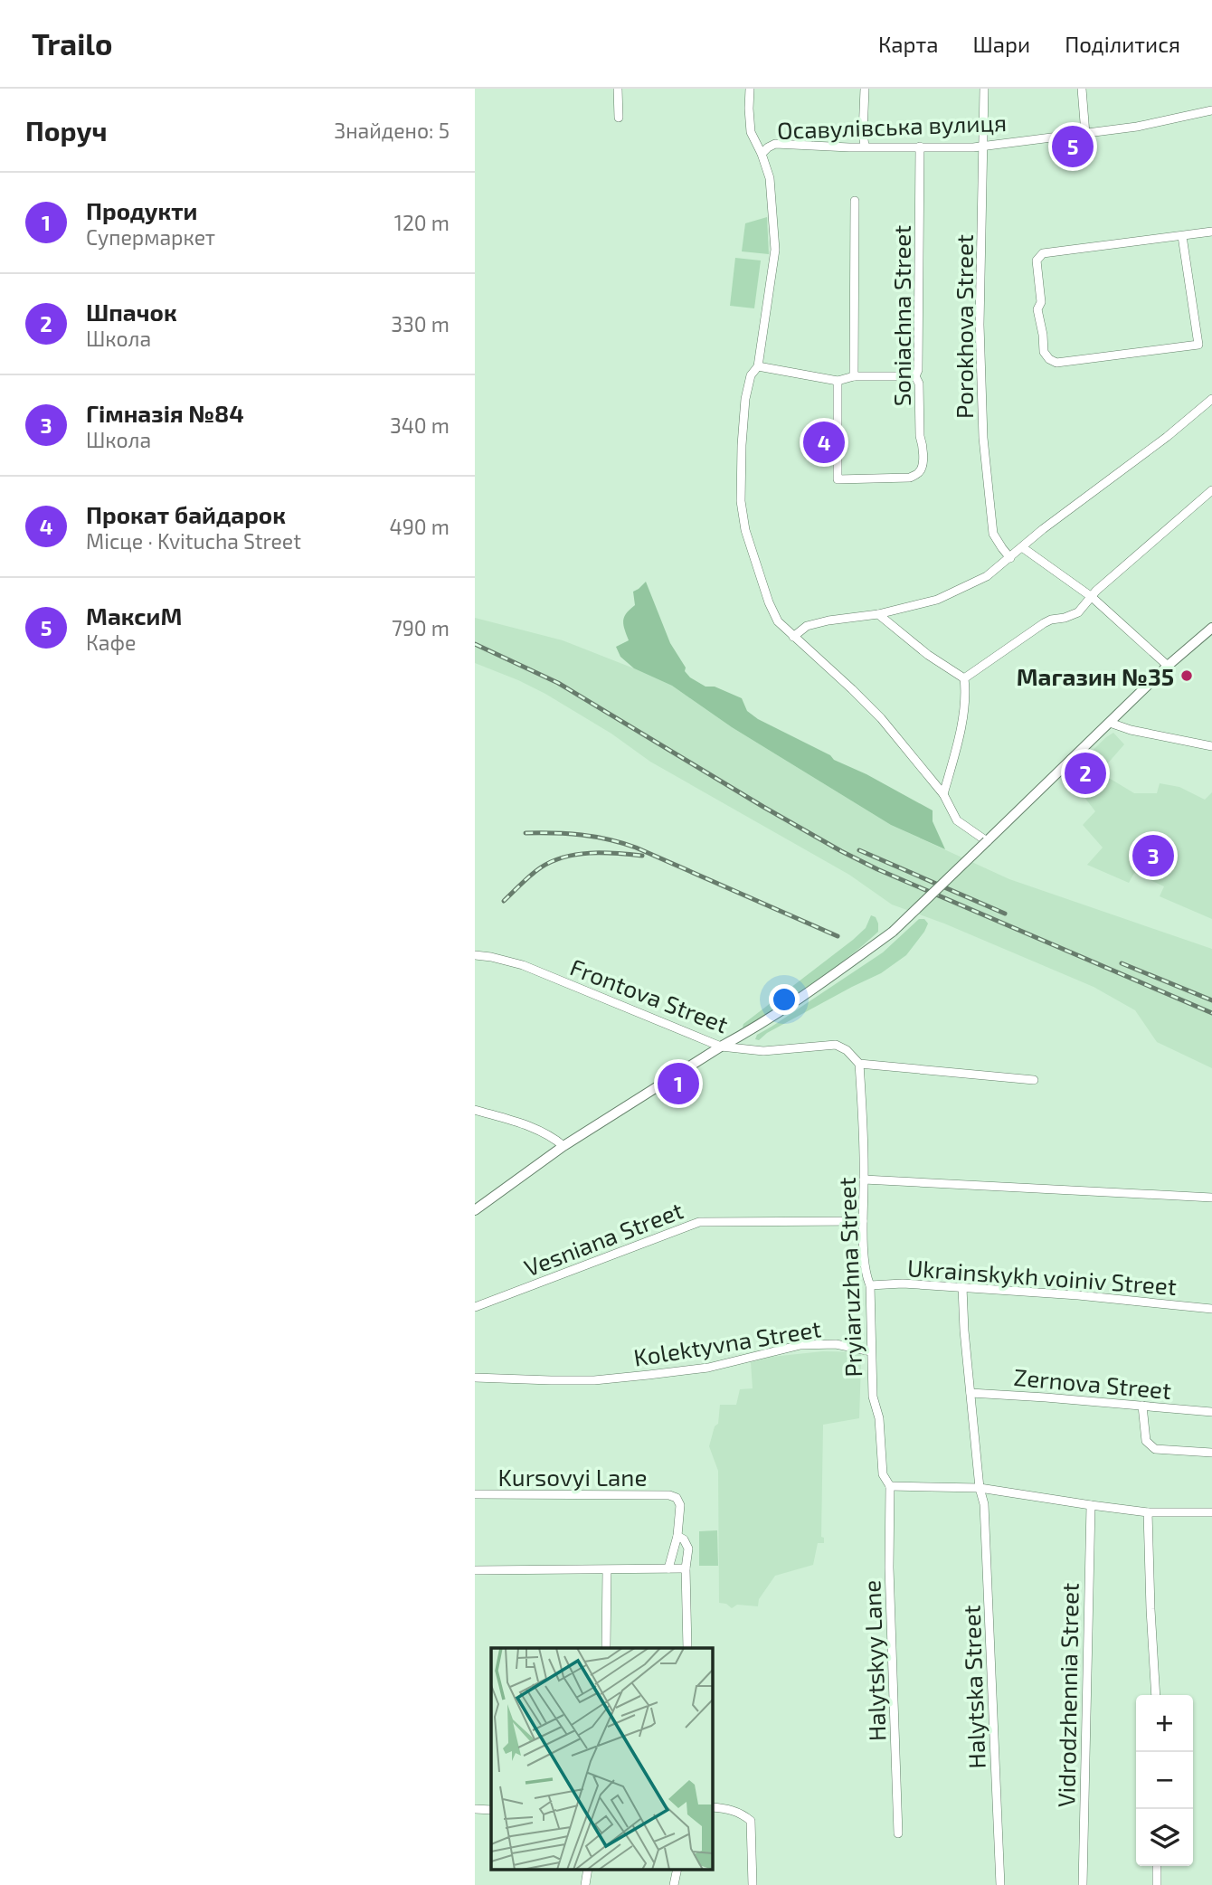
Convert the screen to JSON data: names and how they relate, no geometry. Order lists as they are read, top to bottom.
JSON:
{
  "streets": {
    "street": [
      "Осавулівська вулиця",
      "Soniachna Street",
      "Porokhova Street",
      "Frontova Street",
      "Vesniana Street",
      "Ukrainskykh voiniv Street",
      "Pryiaruzhna Street",
      "Kolektyvna Street",
      "Zernova Street",
      "Kursovyi Lane",
      "Halytskyy Lane",
      "Halytska Street",
      "Vidrodzhennia Street"
    ]
  },
  "crossings": [
    ["Осавулівська вулиця", "Soniachna Street"],
    ["Осавулівська вулиця", "Porokhova Street"],
    ["Frontova Street", "Pryiaruzhna Street"],
    ["Vesniana Street", "Pryiaruzhna Street"],
    ["Ukrainskykh voiniv Street", "Pryiaruzhna Street"],
    ["Ukrainskykh voiniv Street", "Halytska Street"],
    ["Pryiaruzhna Street", "Kolektyvna Street"],
    ["Pryiaruzhna Street", "Halytskyy Lane"],
    ["Zernova Street", "Halytska Street"]
  ],
  "places": ["Магазин №35"],
  "page": {
    "header": "Trailo",
    "nav": ["Карта", "Шари", "Поділитися"],
    "heading": ["Поруч", "Знайдено: 5"],
    "pins": [
      "5",
      "4",
      "2",
      "3",
      "1"
    ],
    "list": [
      {
        "mark": "1",
        "name": "Продукти",
        "note": "Супермаркет",
        "value": "120 m"
      },
      {
        "mark": "2",
        "name": "Шпачок",
        "note": "Школа",
        "value": "330 m"
      },
      {
        "mark": "3",
        "name": "Гімназія №84",
        "note": "Школа",
        "value": "340 m"
      },
      {
        "mark": "4",
        "name": "Прокат байдарок",
        "note": "Місце · Kvitucha Street",
        "value": "490 m"
      },
      {
        "mark": "5",
        "name": "МаксиМ",
        "note": "Кафе",
        "value": "790 m"
      }
    ],
    "map_buttons": ["+", "−"]
  }
}
